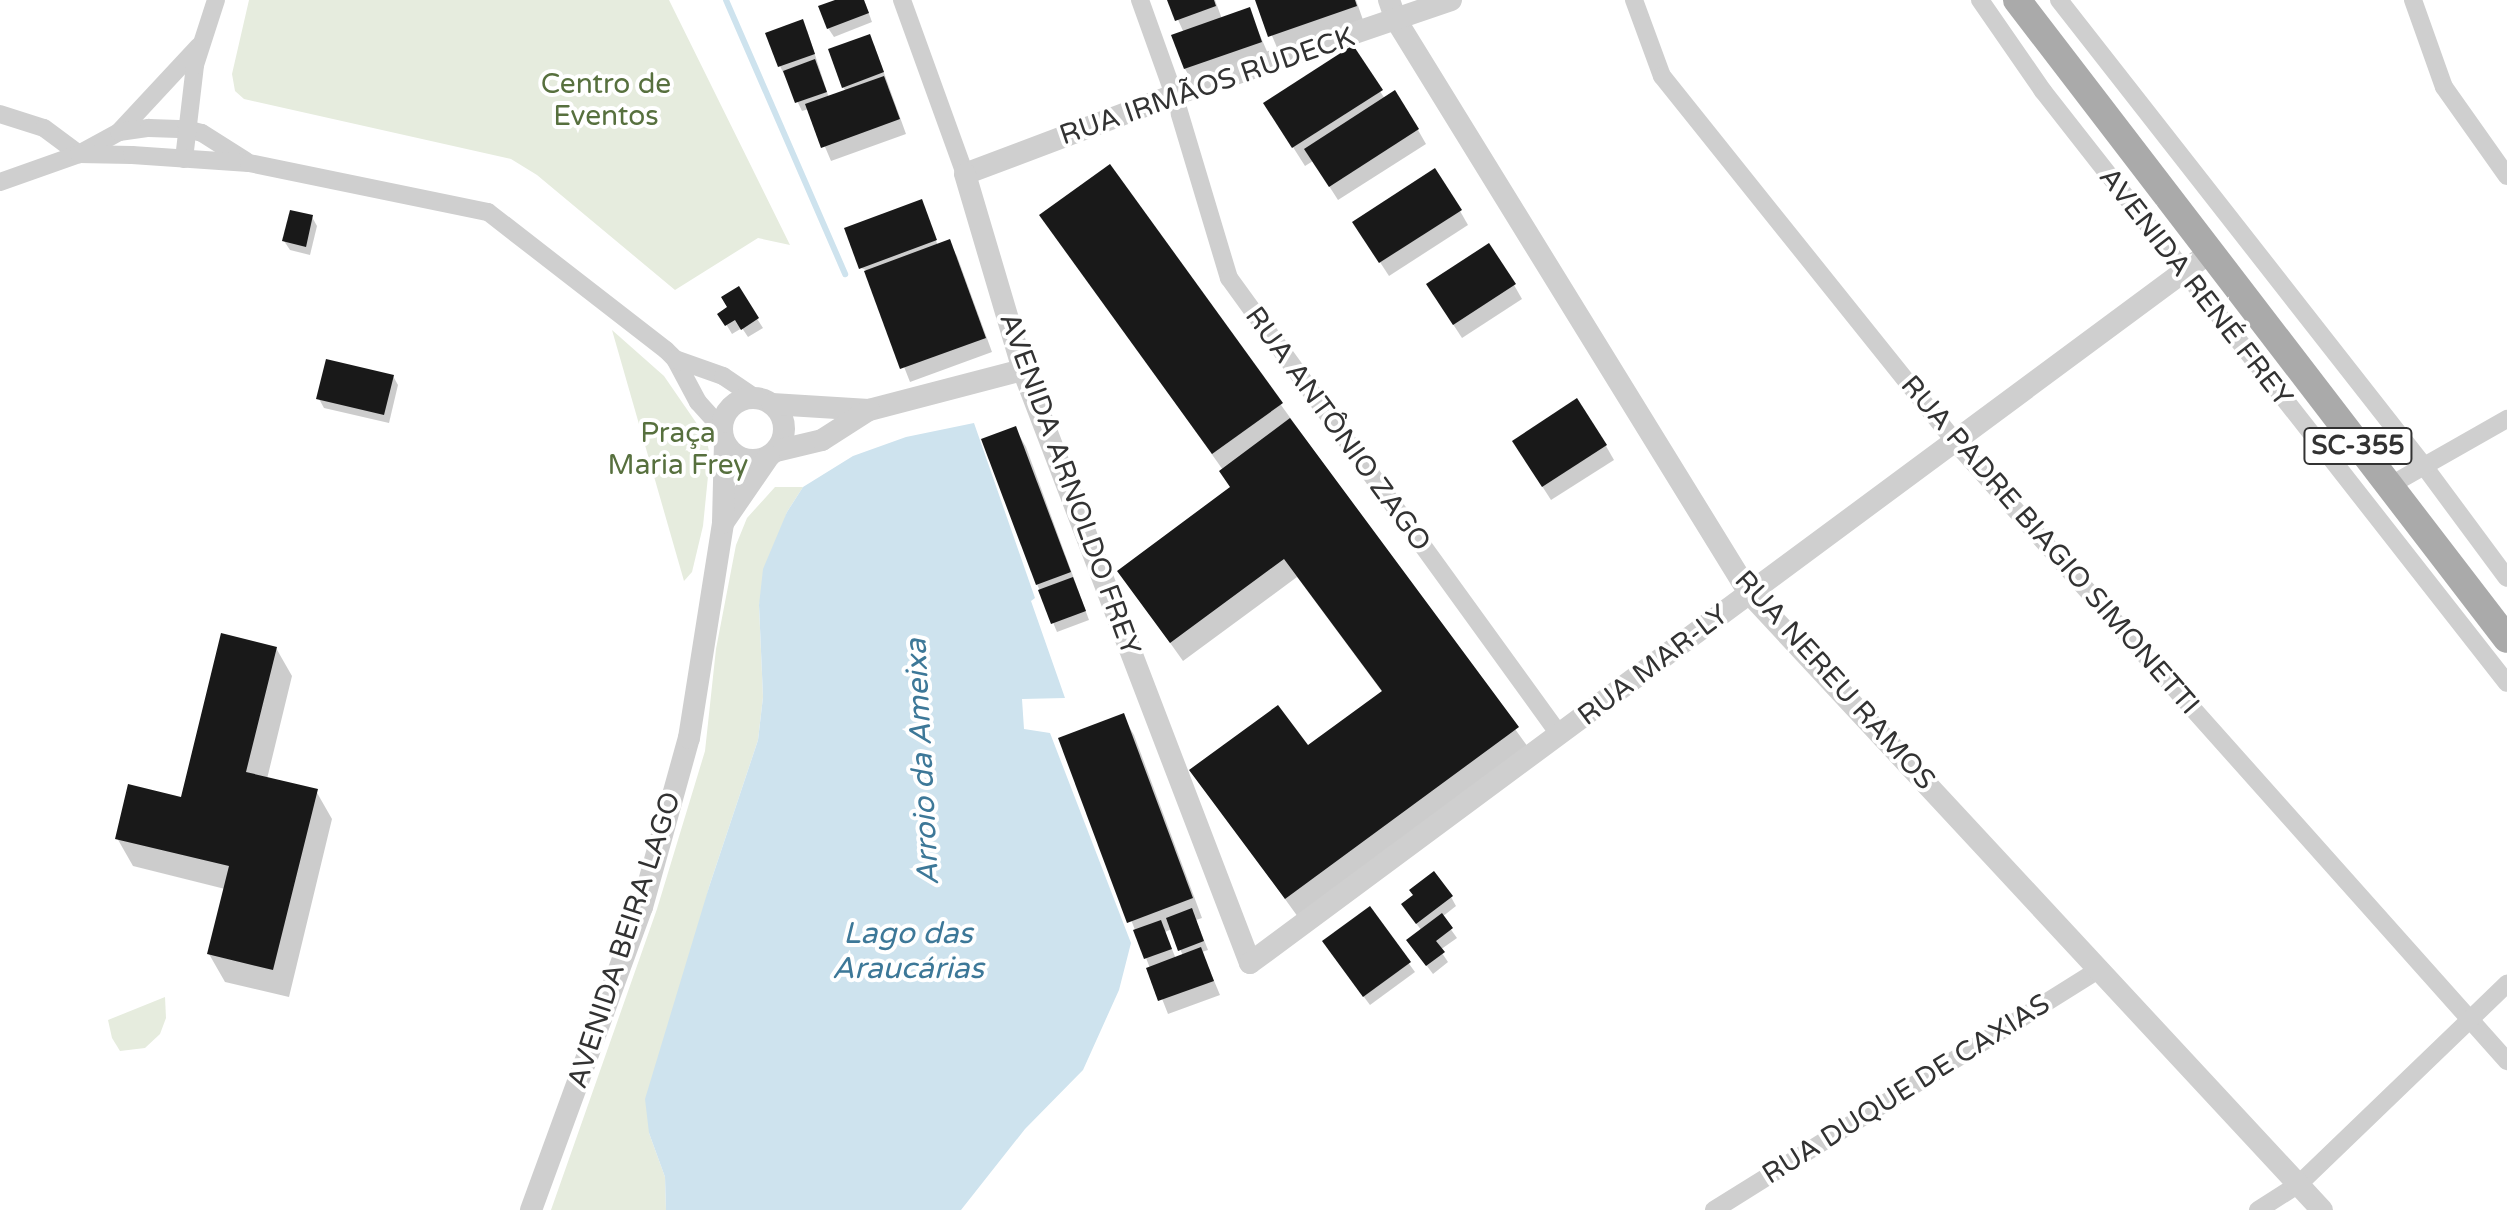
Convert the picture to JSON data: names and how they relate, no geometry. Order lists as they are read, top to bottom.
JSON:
{
  "streets": {
    "main road": ["AVENIDA RENÉ FREY", "SC-355"],
    "street": [
      "RUA IRMÃOS RUDECK",
      "RUA ANTÔNIO ZAGO",
      "AVENIDA ARNOLDO FREY",
      "RUA PADRE BIAGIO SIMONETTI",
      "RUA MAR-LY",
      "RUA NEREU RAMOS",
      "AVENIDA BEIRA LAGO",
      "RUA DUQUE DE CAXIAS"
    ]
  },
  "crossings": [
    ["RUA IRMÃOS RUDECK", "RUA ANTÔNIO ZAGO"],
    ["RUA IRMÃOS RUDECK", "AVENIDA ARNOLDO FREY"],
    ["RUA IRMÃOS RUDECK", "RUA NEREU RAMOS"],
    ["AVENIDA RENÉ FREY", "RUA MAR-LY"],
    ["RUA ANTÔNIO ZAGO", "RUA MAR-LY"],
    ["AVENIDA ARNOLDO FREY", "RUA MAR-LY"],
    ["RUA PADRE BIAGIO SIMONETTI", "RUA MAR-LY"],
    ["RUA MAR-LY", "RUA NEREU RAMOS"],
    ["RUA NEREU RAMOS", "RUA DUQUE DE CAXIAS"]
  ],
  "water": ["Arroio da Ameixa", "Lago das Araucárias"],
  "parks": ["Centro de Eventos", "Praça Maria Frey"]
}
